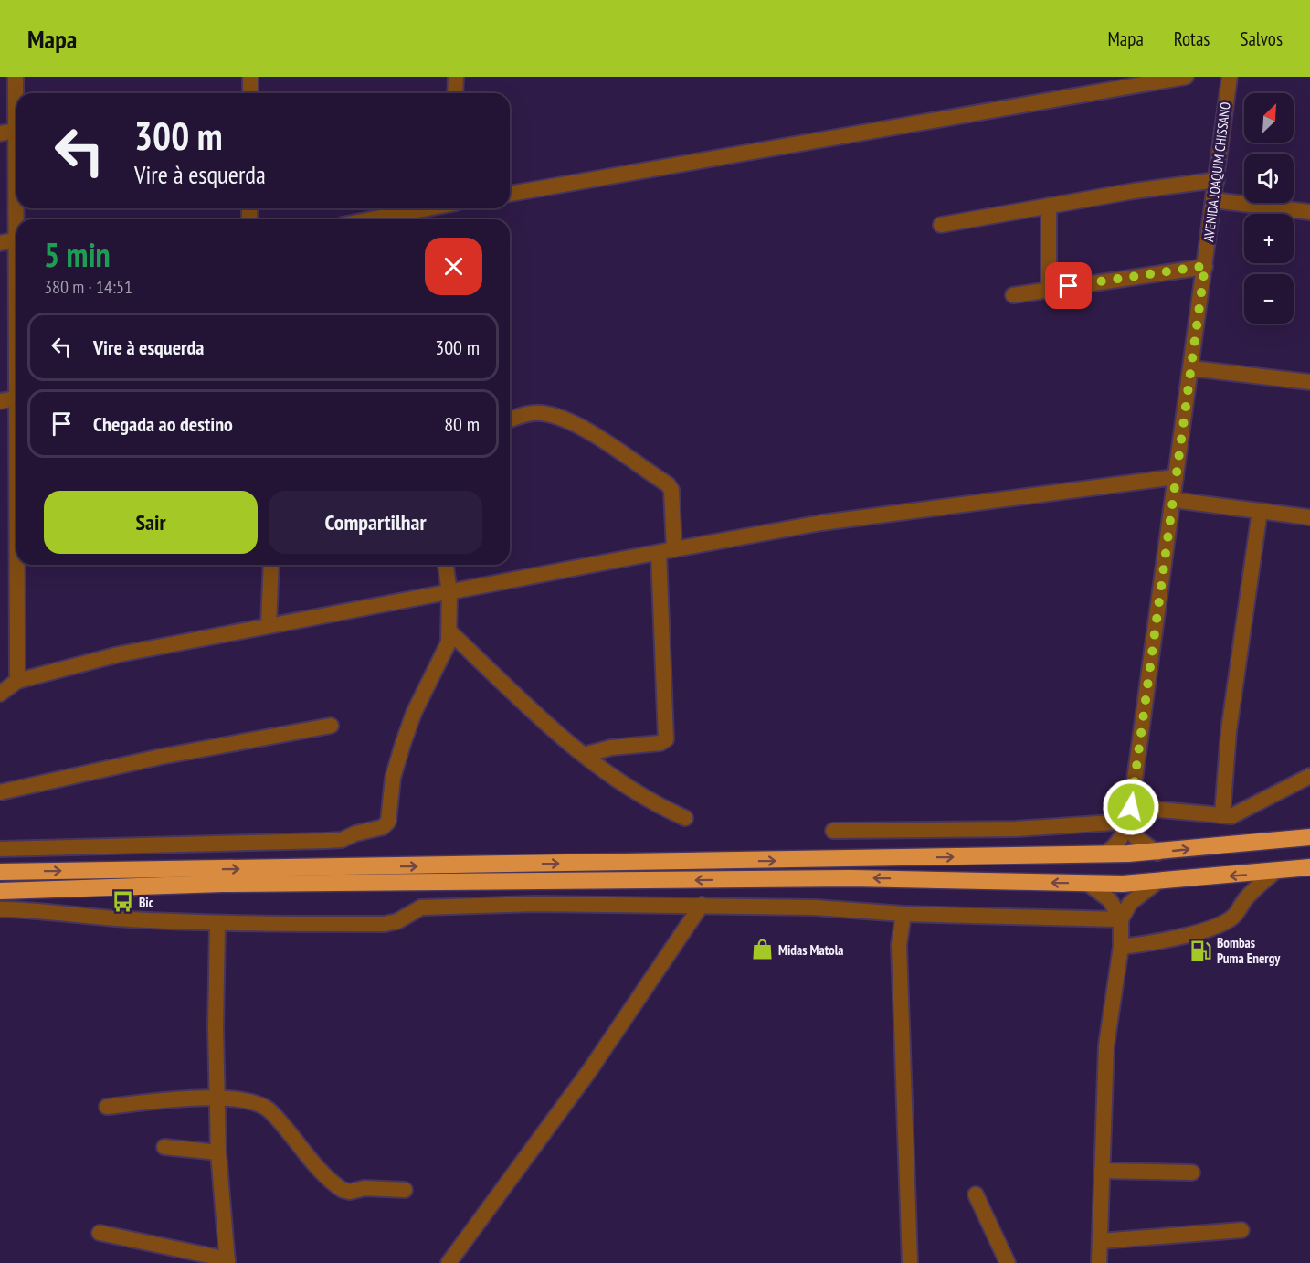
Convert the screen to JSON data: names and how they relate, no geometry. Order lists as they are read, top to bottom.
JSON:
{
  "streets": {
    "street": ["AVENIDA JOAQUIM CHISSANO"]
  },
  "places": {
    "bus stop": ["Bic"],
    "shop": ["Midas Matola"],
    "fuel station": ["Bombas Puma Energy"]
  },
  "north": "top right",
  "page": {
    "header": "Mapa",
    "nav": ["Mapa", "Rotas", "Salvos"],
    "map_buttons": ["+", "−"],
    "turn": ["300 m", "Vire à esquerda"],
    "heading": ["5 min", "380 m · 14:51"],
    "list": [
      {
        "name": "Vire à esquerda",
        "value": "300 m"
      },
      {
        "name": "Chegada ao destino",
        "value": "80 m"
      }
    ],
    "buttons": ["Sair", "Compartilhar"]
  }
}
